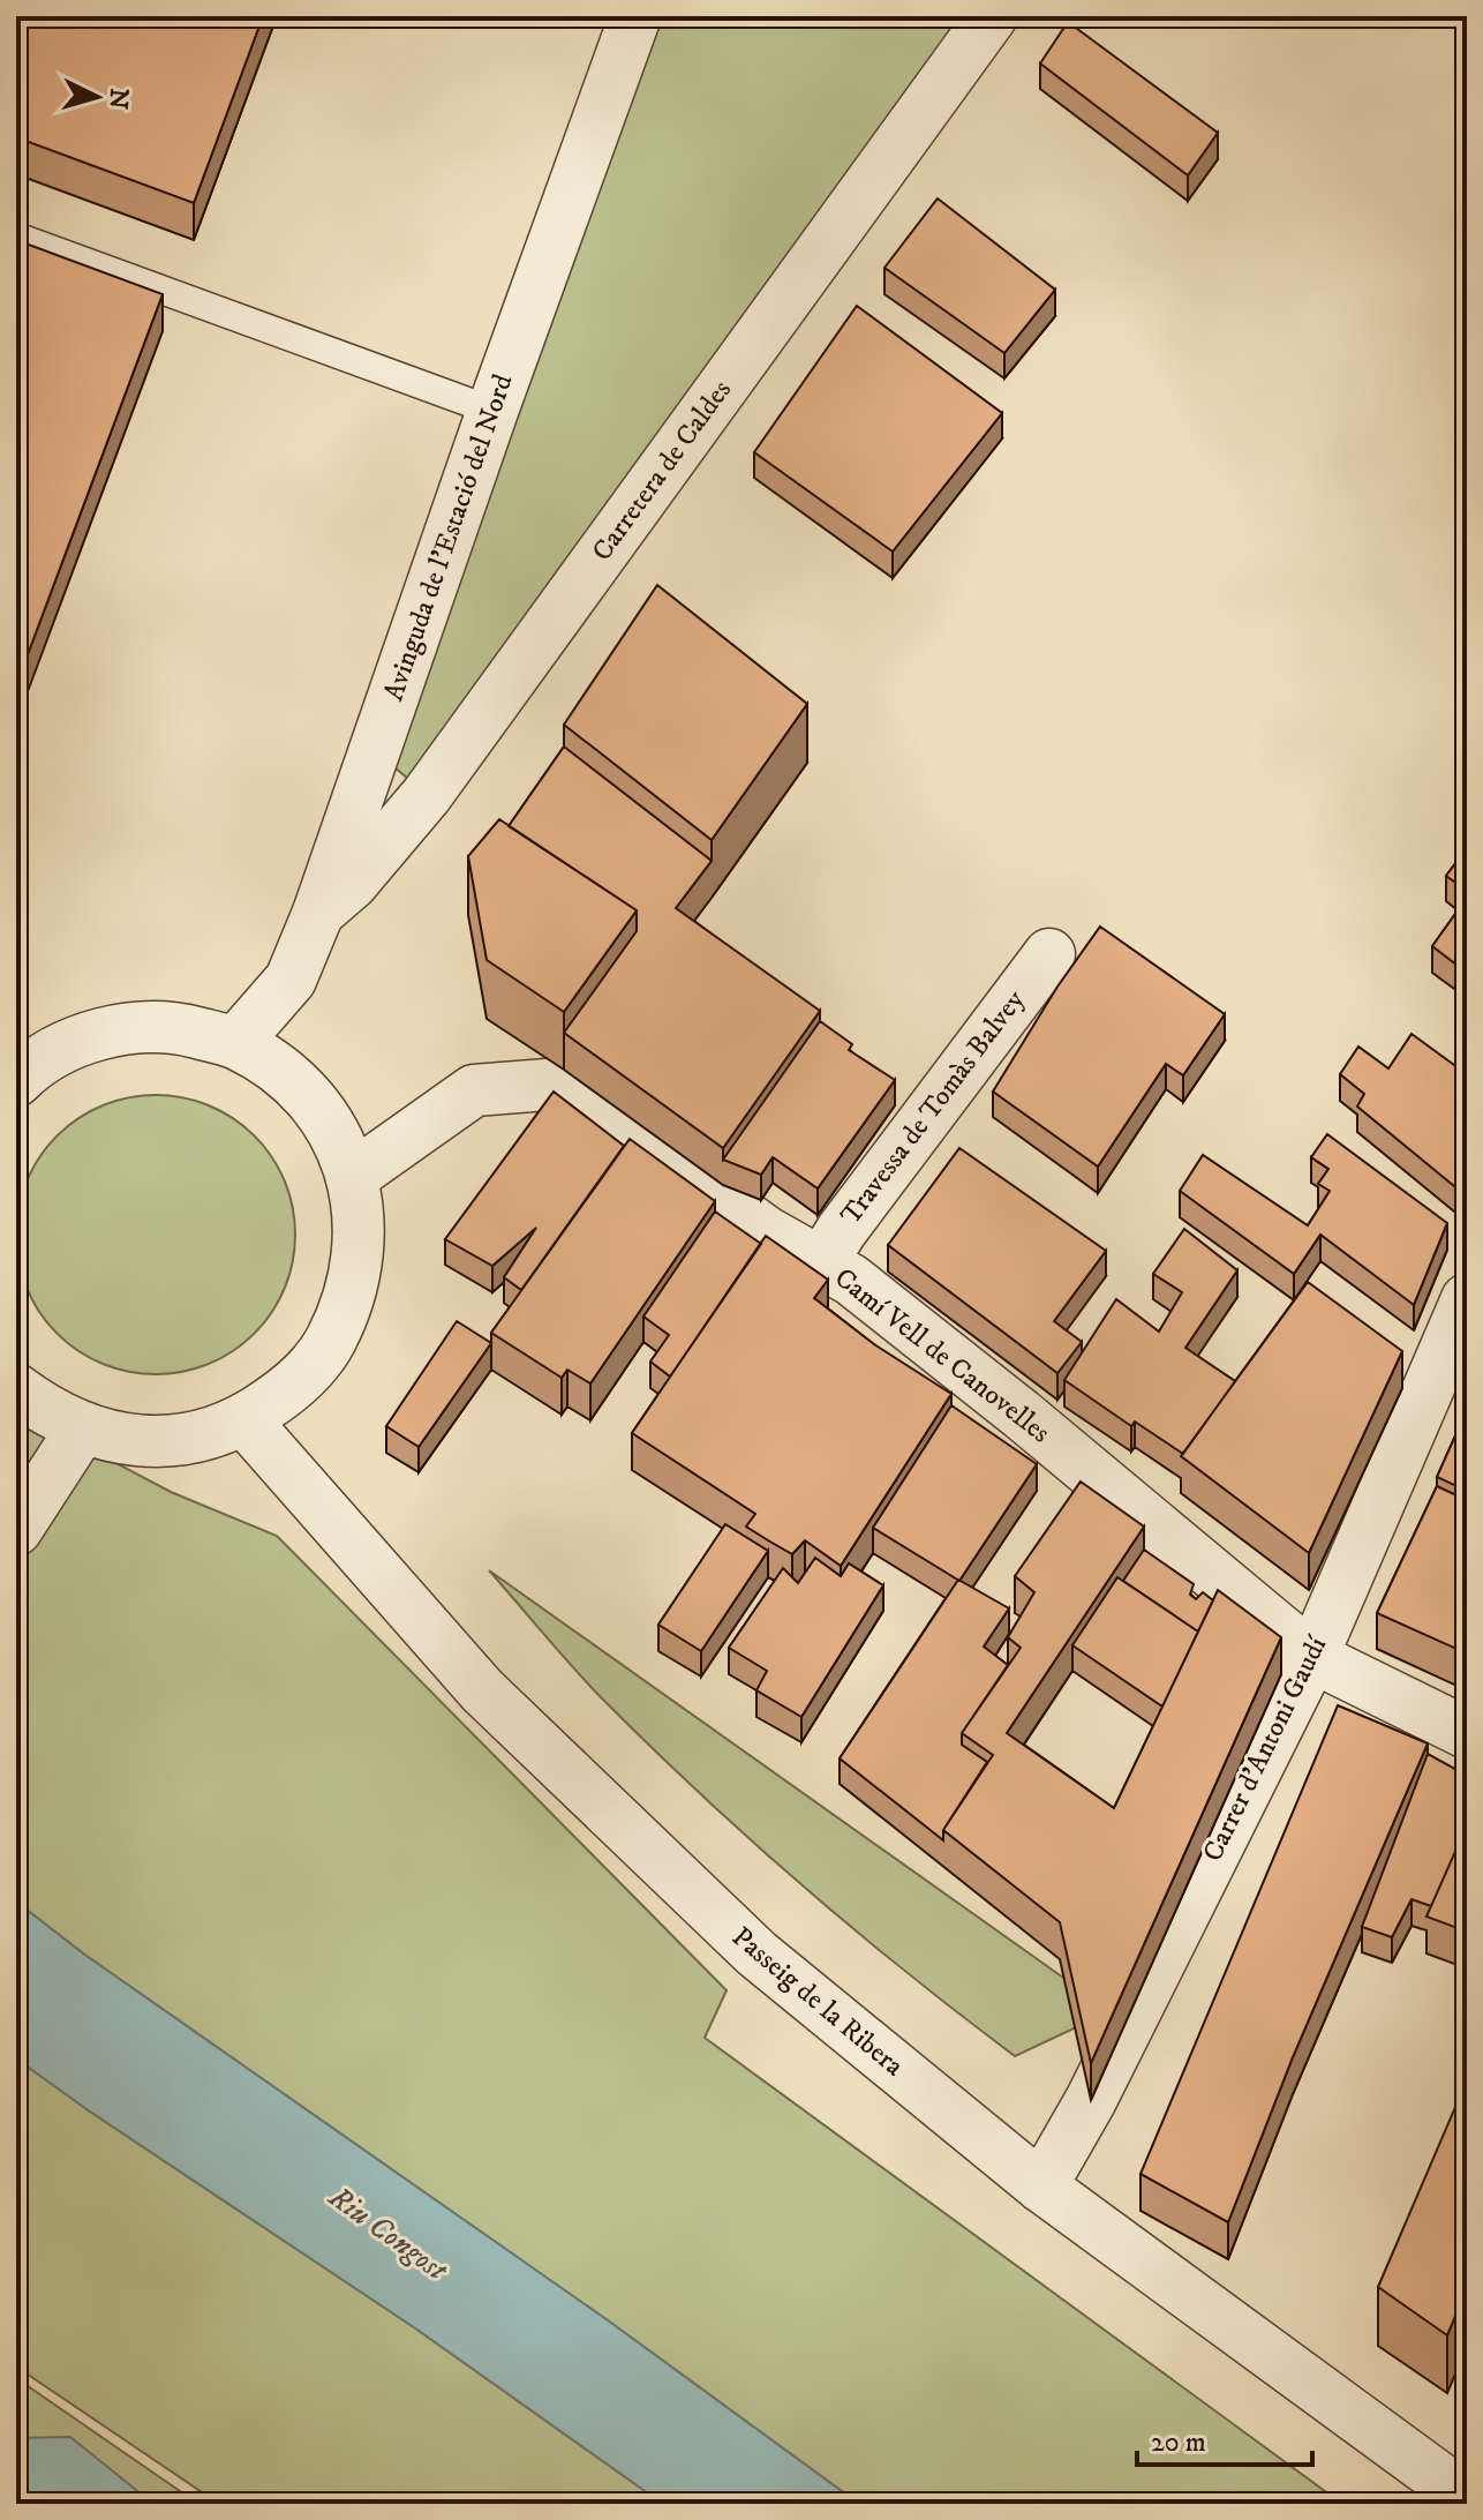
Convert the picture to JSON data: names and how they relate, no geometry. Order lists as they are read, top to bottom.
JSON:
{
  "streets": {
    "street": [
      "Carretera de Caldes",
      "Avinguda de l'Estació del Nord",
      "Travessa de Tomàs Balvey",
      "Camí Vell de Canovelles",
      "Carrer d'Antoni Gaudí",
      "Passeig de la Ribera"
    ]
  },
  "crossings": [
    ["Carretera de Caldes", "Avinguda de l'Estació del Nord"],
    ["Travessa de Tomàs Balvey", "Camí Vell de Canovelles"],
    ["Camí Vell de Canovelles", "Carrer d'Antoni Gaudí"],
    ["Carrer d'Antoni Gaudí", "Passeig de la Ribera"]
  ],
  "water": ["Riu Congost"],
  "scale_bar": "20 m",
  "north": "right"
}
